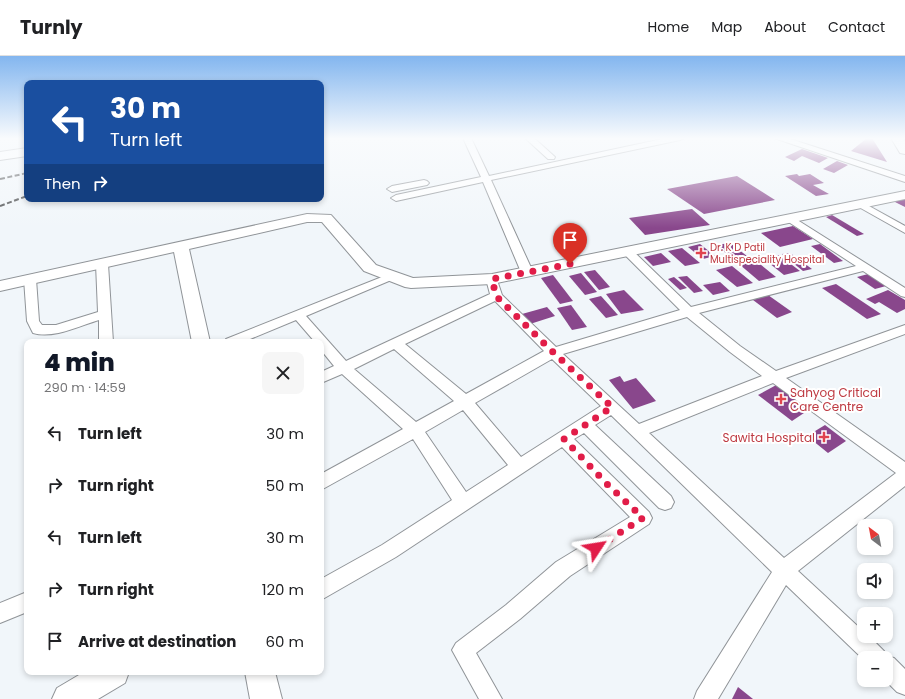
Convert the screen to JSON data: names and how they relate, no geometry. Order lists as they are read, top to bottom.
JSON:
{
  "places": {
    "health": ["Dr. K D Patil Multispeciality Hospital", "Sahyog Critical Care Centre", "Sawita Hospital"]
  },
  "north": "top left",
  "page": {
    "header": "Turnly",
    "nav": [
      "Home",
      "Map",
      "About",
      "Contact"
    ],
    "turn": ["30 m", "Turn left"],
    "then": "Then",
    "heading": ["4 min", "290 m · 14:59"],
    "list": [
      {
        "name": "Turn left",
        "value": "30 m"
      },
      {
        "name": "Turn right",
        "value": "50 m"
      },
      {
        "name": "Turn left",
        "value": "30 m"
      },
      {
        "name": "Turn right",
        "value": "120 m"
      },
      {
        "name": "Arrive at destination",
        "value": "60 m"
      }
    ],
    "map_buttons": ["+", "−"]
  }
}
